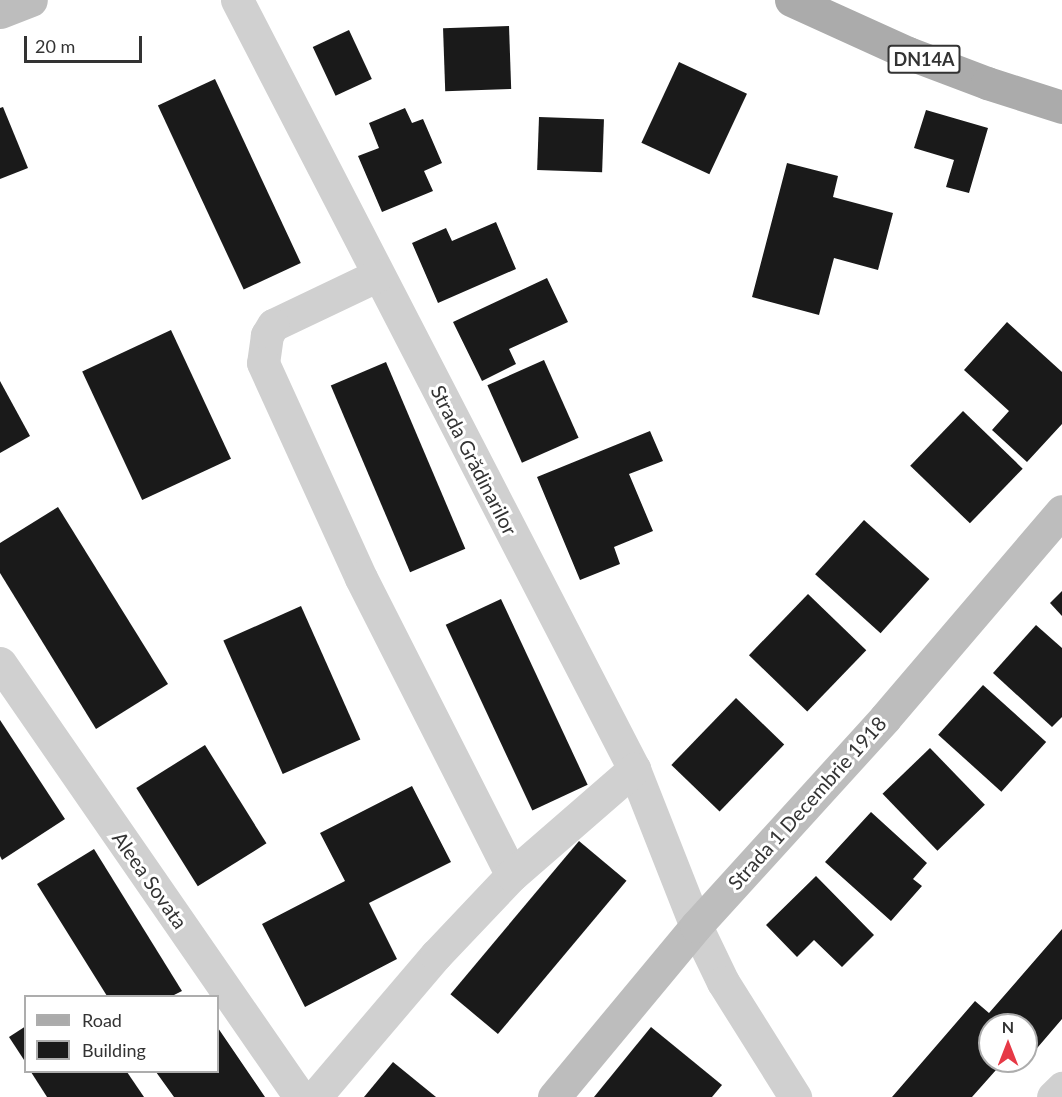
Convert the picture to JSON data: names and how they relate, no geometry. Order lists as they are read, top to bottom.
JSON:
{
  "streets": {
    "main road": ["DN14A", "Strada 1 Decembrie 1918"],
    "street": ["Strada Grădinarilor", "Aleea Sovata"]
  },
  "crossings": [
    ["Strada Grădinarilor", "Strada 1 Decembrie 1918"]
  ],
  "legend": ["Road", "Building"],
  "scale_bar": "20 m",
  "north": "top"
}
